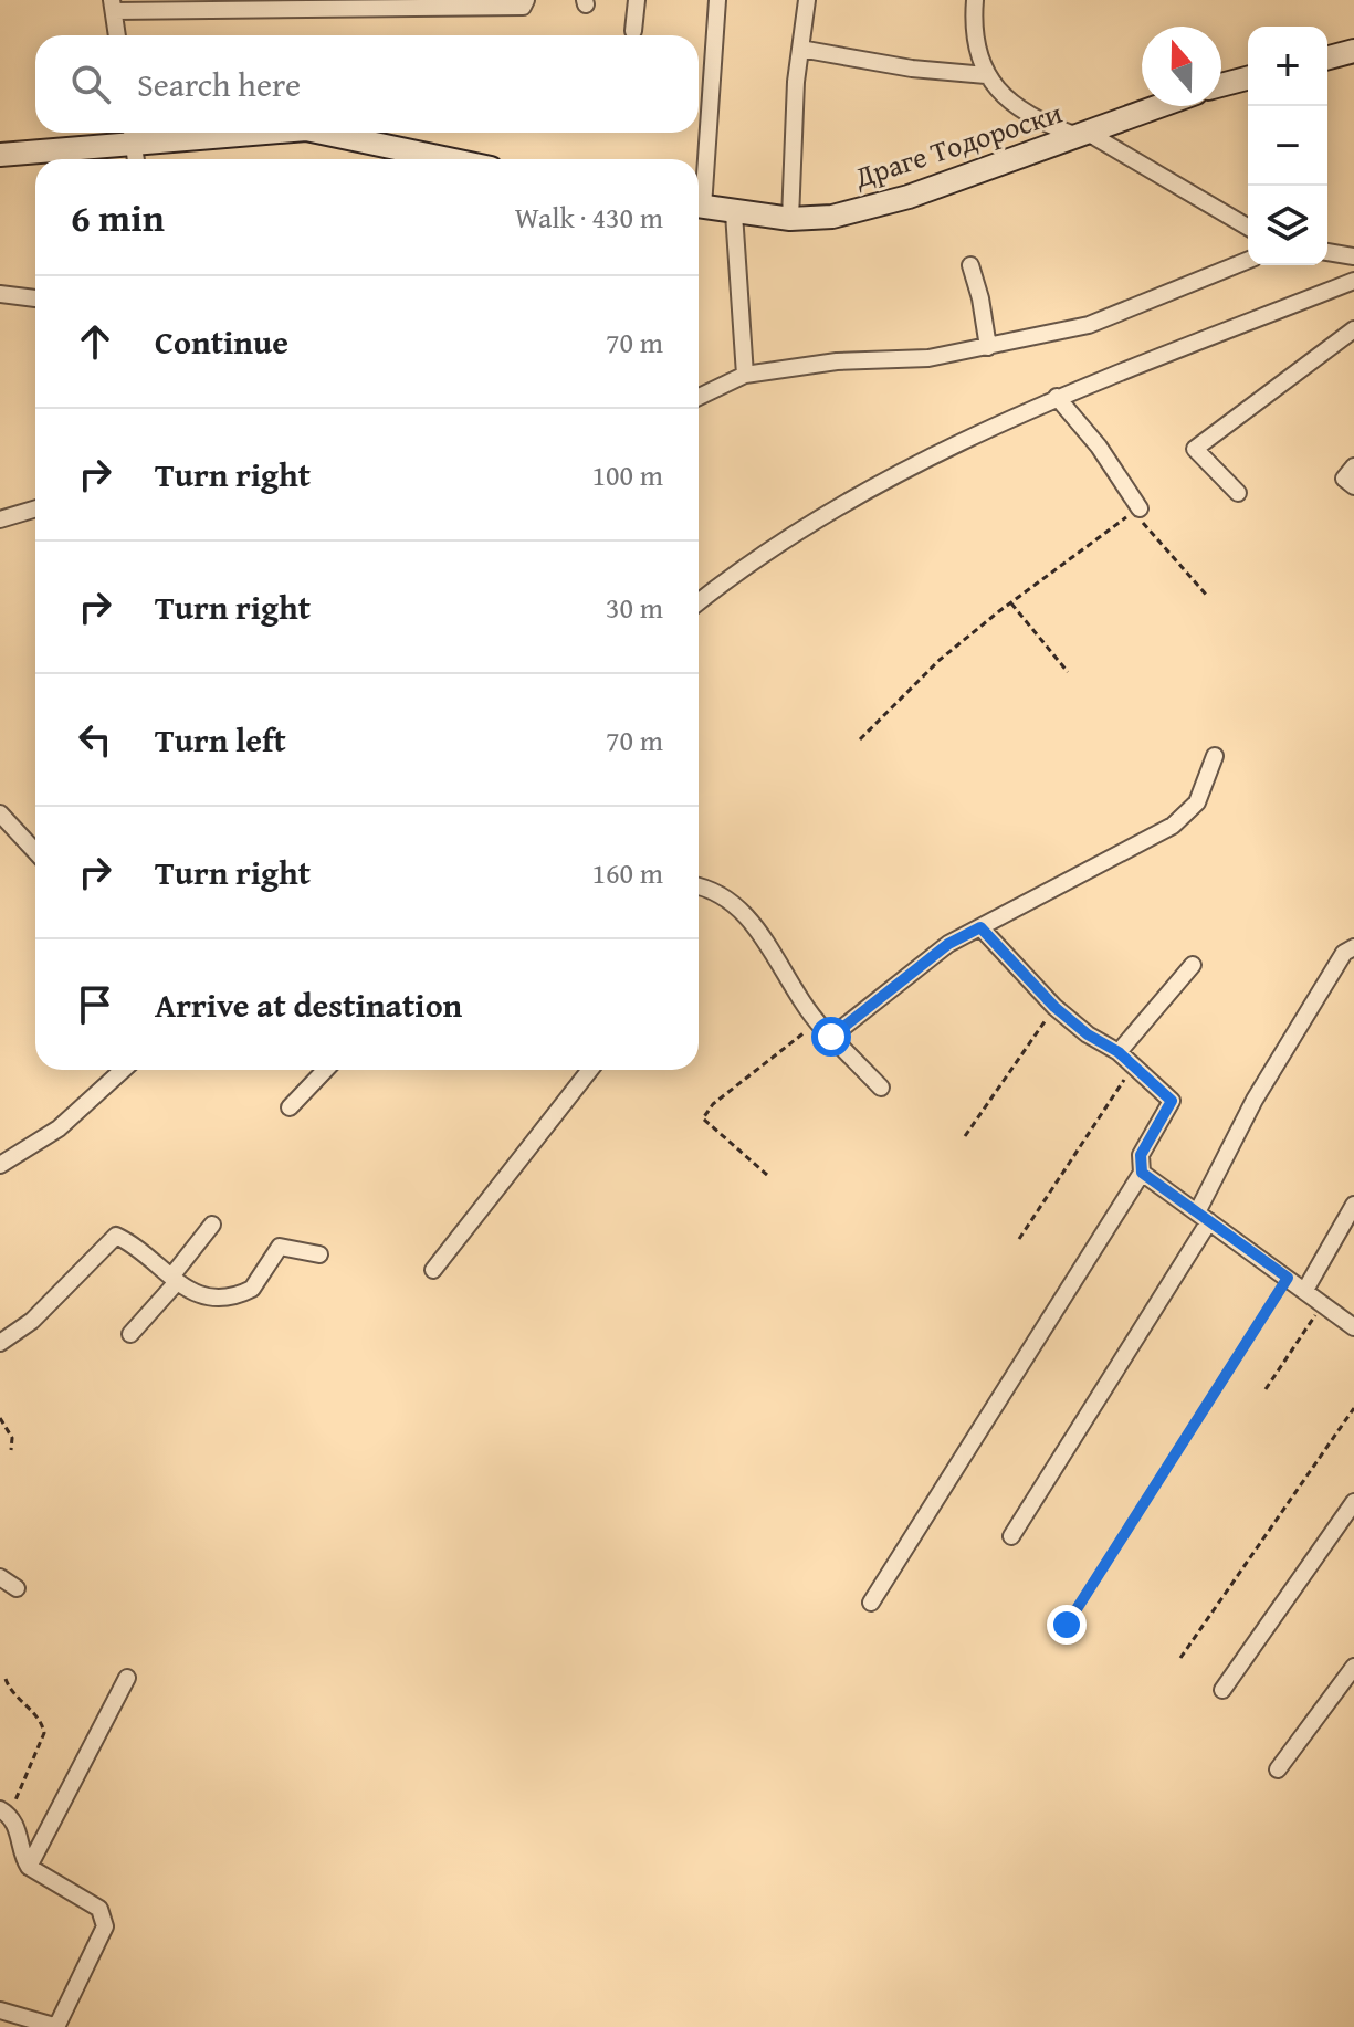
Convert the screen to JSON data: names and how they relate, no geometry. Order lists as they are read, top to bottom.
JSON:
{
  "streets": {
    "street": ["Драге Тодороски"]
  },
  "north": "top",
  "page": {
    "map_buttons": ["+", "−"],
    "search": "Search here",
    "heading": ["6 min", "Walk · 430 m"],
    "list": [
      ["Continue", "70 m"],
      ["Turn right", "100 m"],
      ["Turn right", "30 m"],
      ["Turn left", "70 m"],
      ["Turn right", "160 m"],
      "Arrive at destination"
    ]
  }
}
